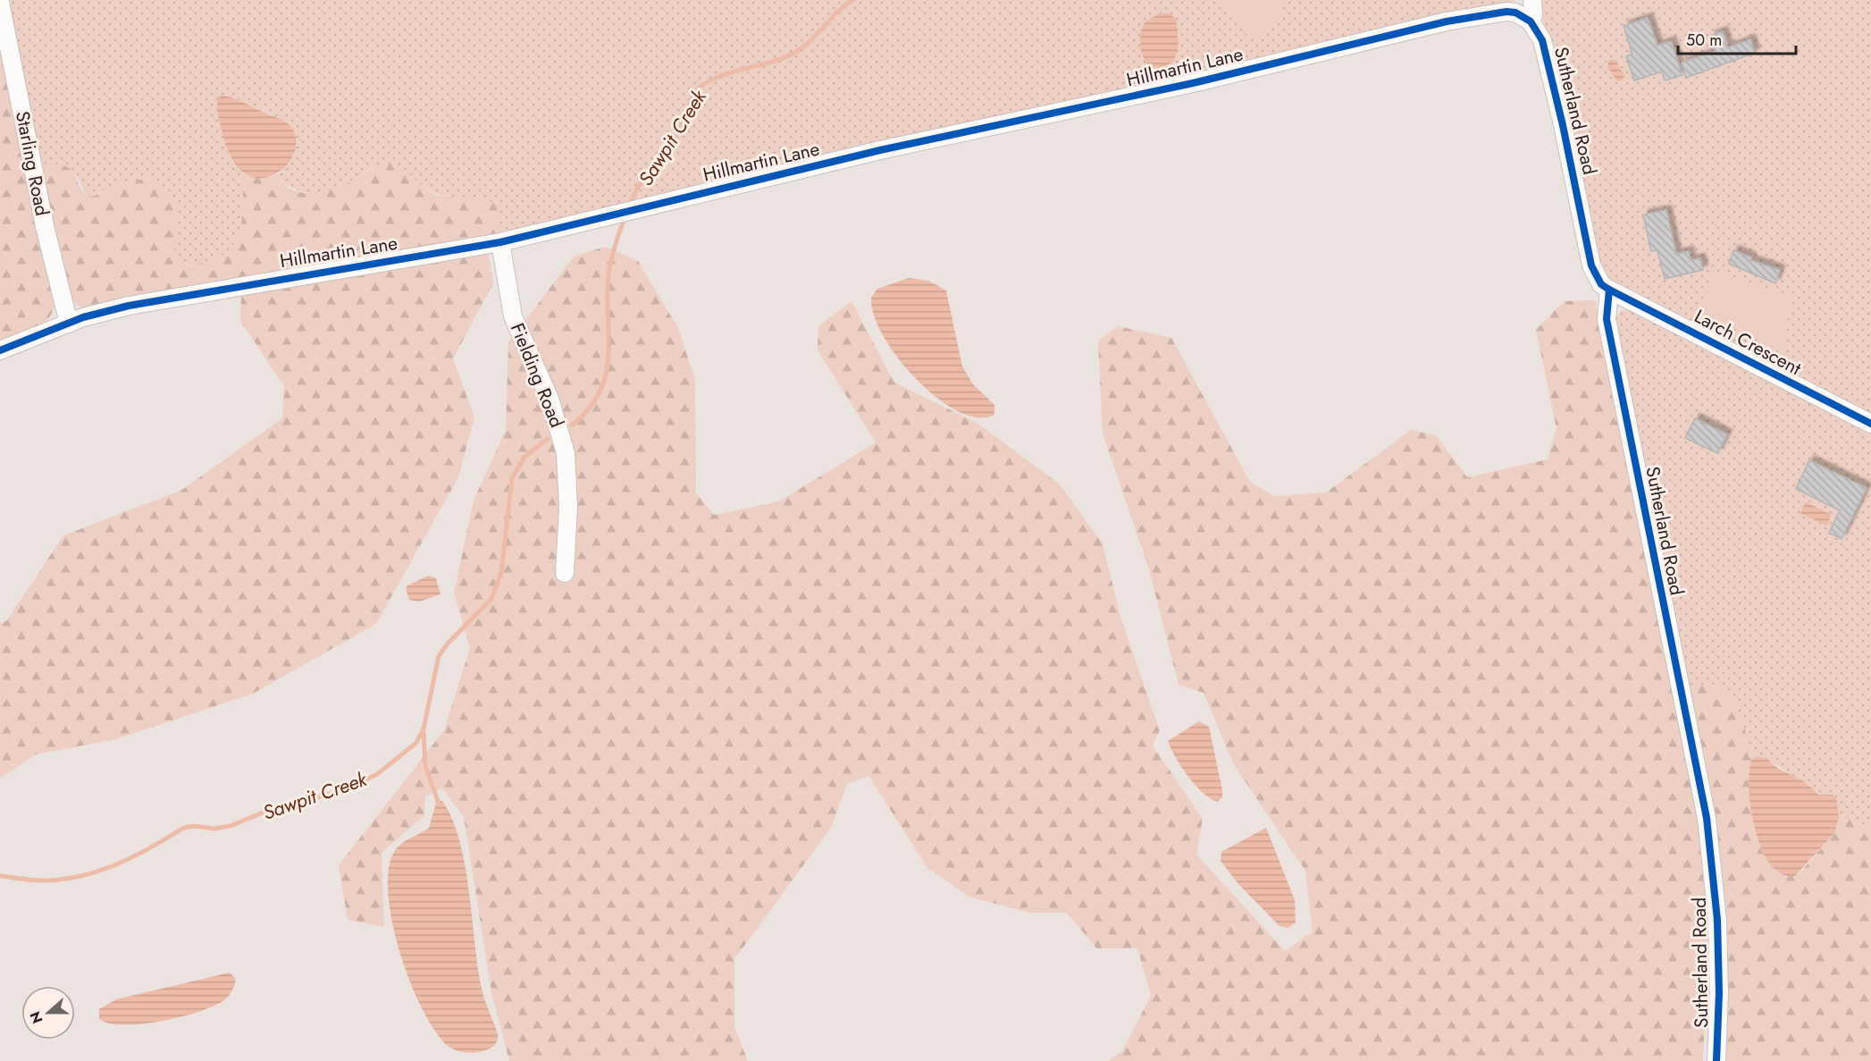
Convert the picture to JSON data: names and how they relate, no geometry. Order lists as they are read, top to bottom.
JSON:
{
  "streets": {
    "street": [
      "Hillmartin Lane",
      "Sutherland Road",
      "Starling Road",
      "Larch Crescent",
      "Fielding Road"
    ]
  },
  "crossings": [
    ["Hillmartin Lane", "Sutherland Road"],
    ["Hillmartin Lane", "Starling Road"],
    ["Hillmartin Lane", "Fielding Road"],
    ["Sutherland Road", "Larch Crescent"]
  ],
  "water": ["Sawpit Creek"],
  "scale_bar": "50 m",
  "north": "left"
}
